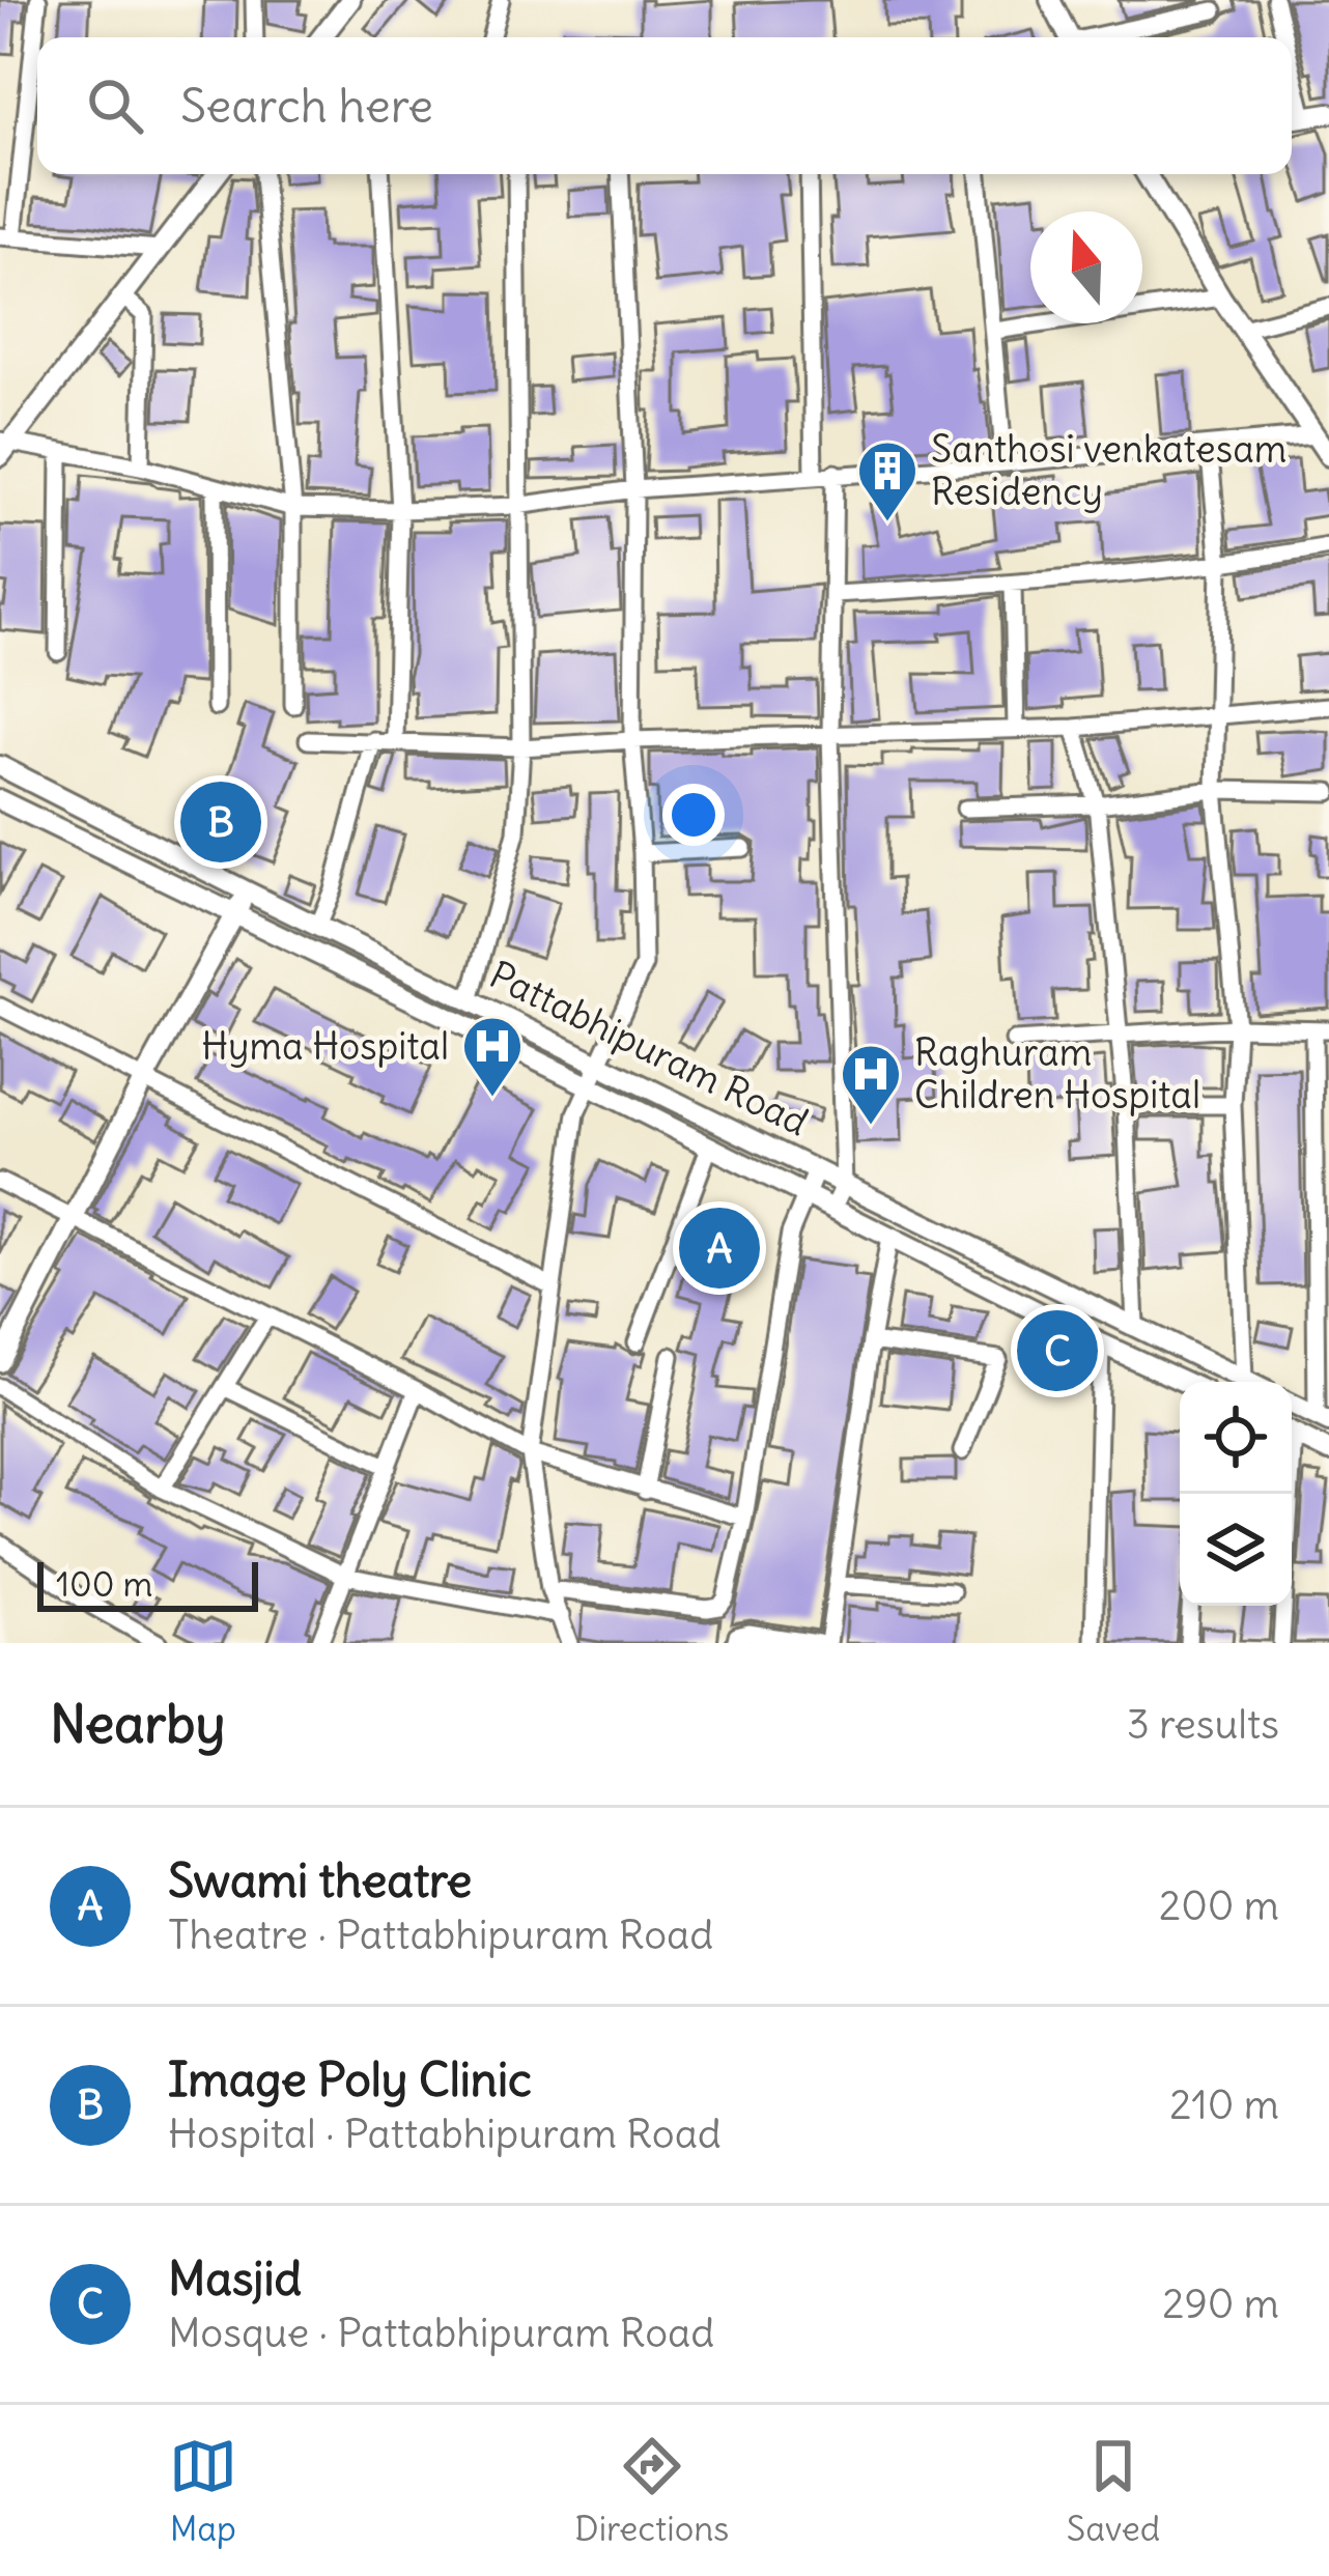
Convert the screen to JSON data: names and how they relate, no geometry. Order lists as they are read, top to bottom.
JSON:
{
  "streets": {
    "street": ["Pattabhipuram Road"]
  },
  "places": {
    "building": ["Santhosi venkatesam Residency"],
    "hospital": ["Hyma Hospital", "Raghuram Children Hospital"]
  },
  "scale_bar": "100 m",
  "north": "top",
  "page": {
    "search": "Search here",
    "pins": ["B", "A", "C"],
    "scale": "100 m",
    "heading": ["Nearby", "3 results"],
    "list": [
      {
        "mark": "A",
        "name": "Swami theatre",
        "note": "Theatre · Pattabhipuram Road",
        "value": "200 m"
      },
      {
        "mark": "B",
        "name": "Image Poly Clinic",
        "note": "Hospital · Pattabhipuram Road",
        "value": "210 m"
      },
      {
        "mark": "C",
        "name": "Masjid",
        "note": "Mosque · Pattabhipuram Road",
        "value": "290 m"
      }
    ],
    "nav": ["Map", "Directions", "Saved"]
  }
}
